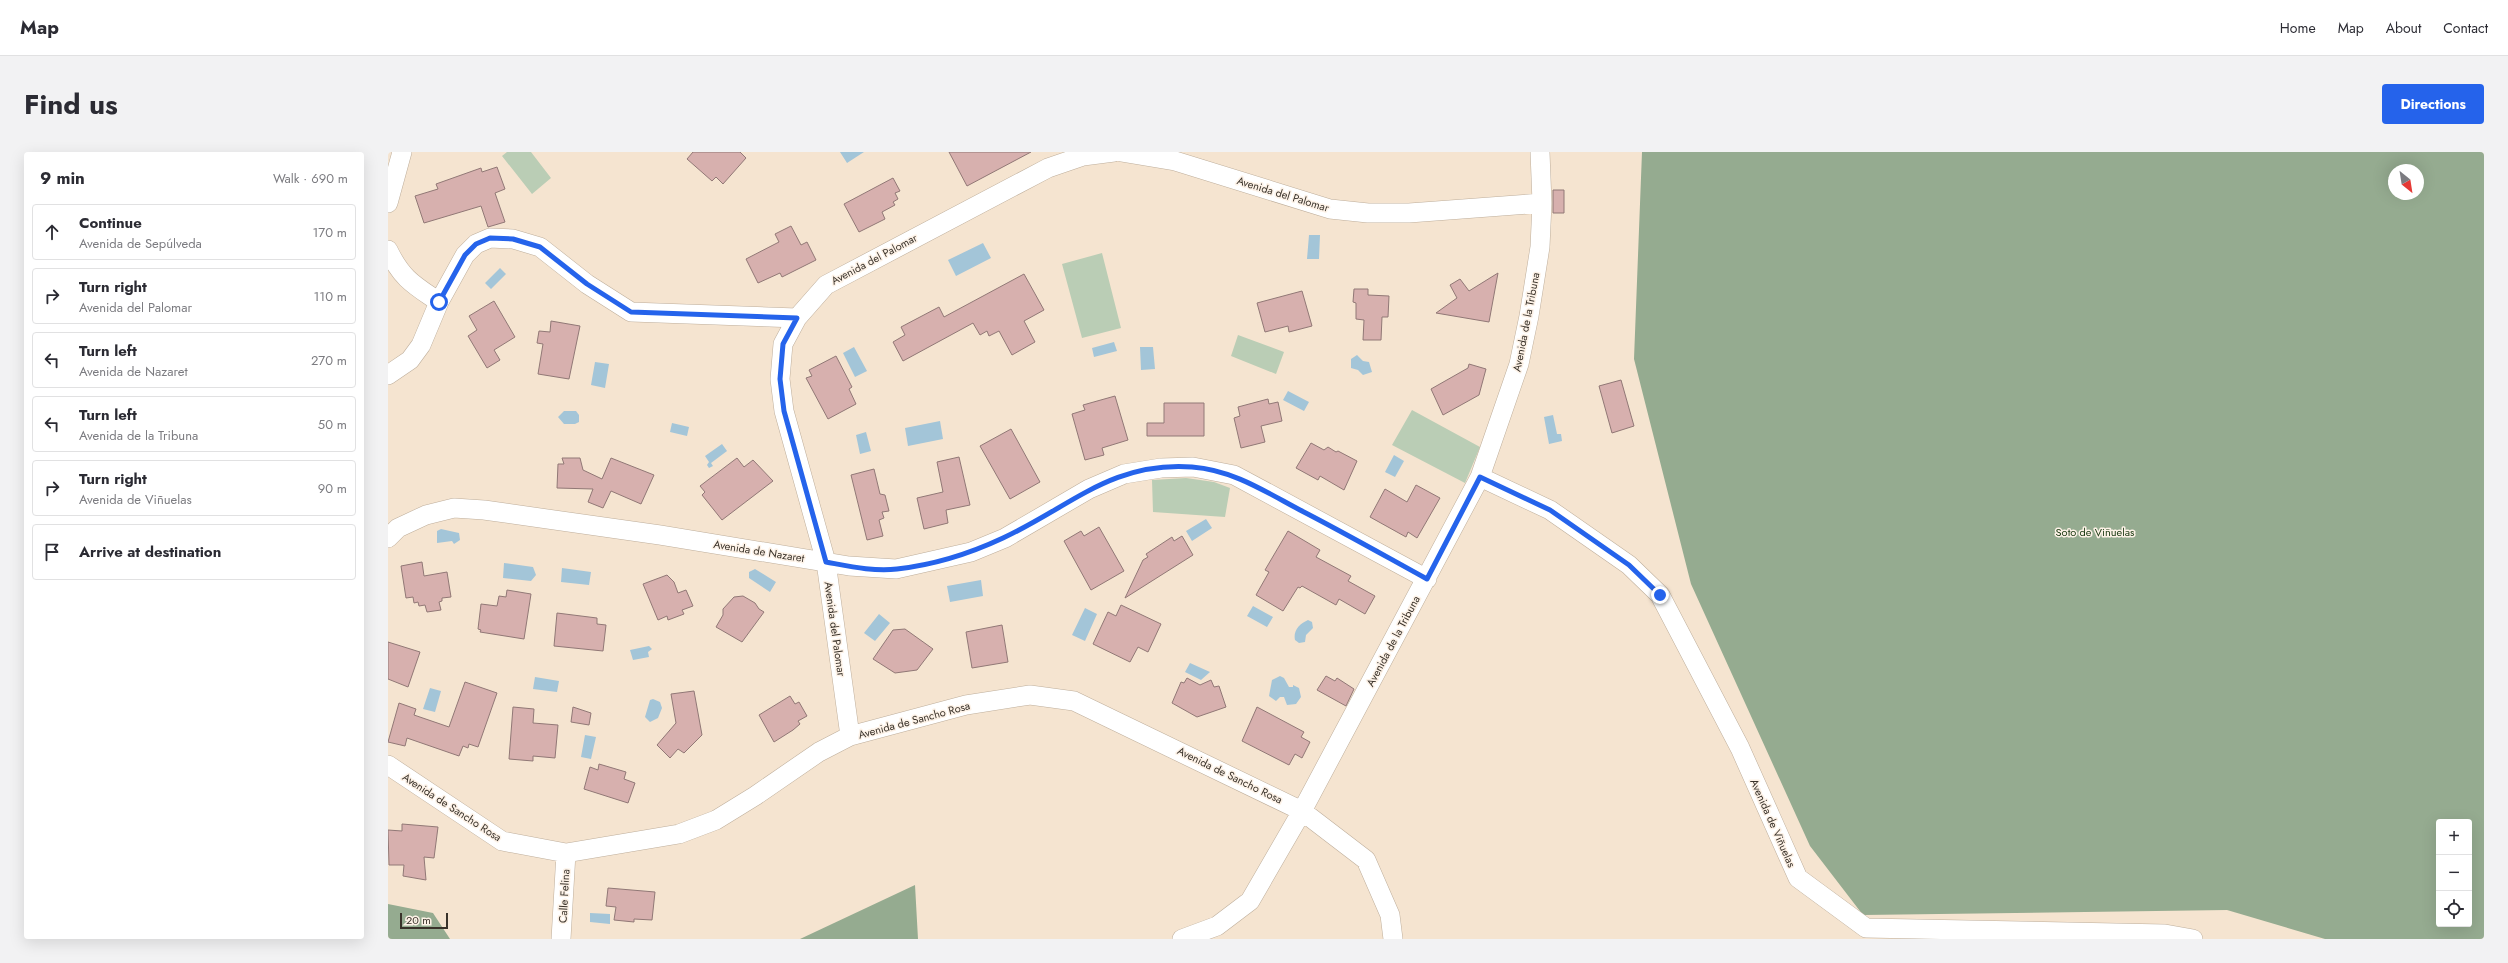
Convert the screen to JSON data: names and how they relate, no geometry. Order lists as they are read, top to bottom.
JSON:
{
  "streets": {
    "street": [
      "Avenida del Palomar",
      "Avenida de la Tribuna",
      "Avenida de Nazaret",
      "Avenida de Sancho Rosa",
      "Avenida de Viñuelas",
      "Calle Felina"
    ]
  },
  "crossings": [
    ["Avenida del Palomar", "Avenida de la Tribuna"],
    ["Avenida del Palomar", "Avenida de Nazaret"],
    ["Avenida del Palomar", "Avenida de Sancho Rosa"],
    ["Avenida de la Tribuna", "Avenida de Nazaret"],
    ["Avenida de la Tribuna", "Avenida de Sancho Rosa"],
    ["Avenida de la Tribuna", "Avenida de Viñuelas"],
    ["Avenida de Sancho Rosa", "Calle Felina"]
  ],
  "parks": ["Soto de Viñuelas"],
  "scale_bar": "20 m",
  "north": "bottom right",
  "page": {
    "header": "Map",
    "nav": [
      "Home",
      "Map",
      "About",
      "Contact"
    ],
    "title": "Find us",
    "buttons": "Directions",
    "heading": ["9 min", "Walk · 690 m"],
    "list": [
      ["Continue", "Avenida de Sepúlveda", "170 m"],
      ["Turn right", "Avenida del Palomar", "110 m"],
      ["Turn left", "Avenida de Nazaret", "270 m"],
      ["Turn left", "Avenida de la Tribuna", "50 m"],
      ["Turn right", "Avenida de Viñuelas", "90 m"],
      "Arrive at destination"
    ],
    "map_buttons": ["+", "−"],
    "scale": "20 m"
  }
}
